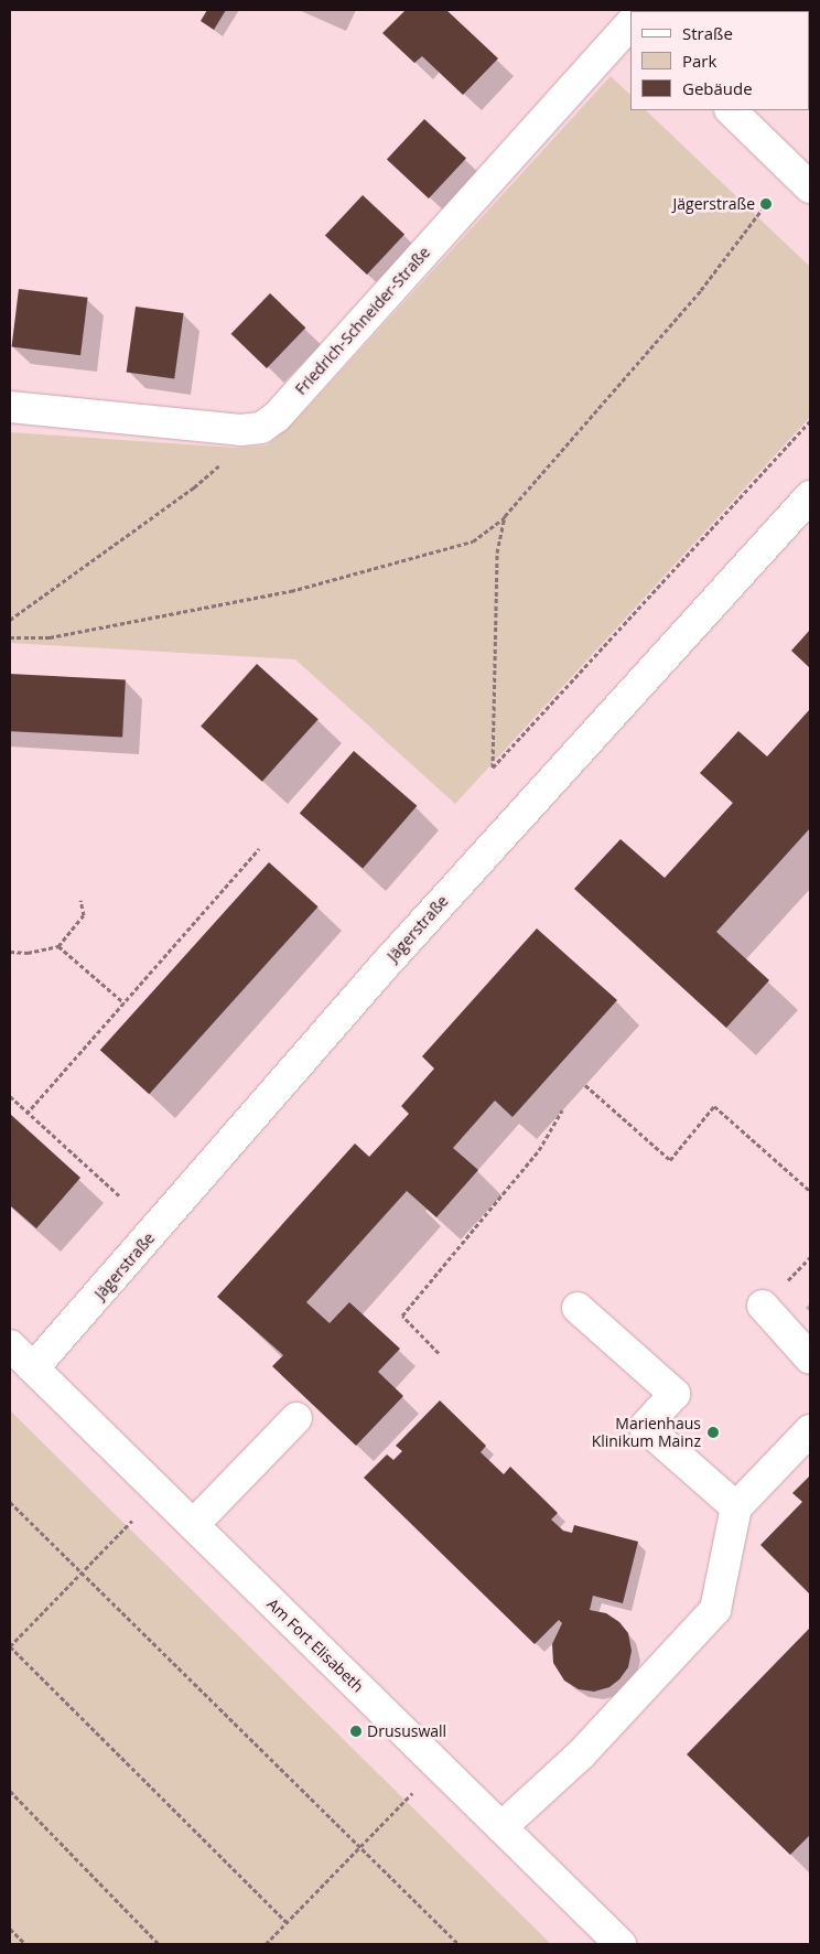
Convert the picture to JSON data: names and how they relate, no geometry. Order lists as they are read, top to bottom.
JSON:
{
  "streets": {
    "street": ["Friedrich-Schneider-Straße", "Jägerstraße", "Am Fort Elisabeth"]
  },
  "crossings": [
    ["Jägerstraße", "Am Fort Elisabeth"]
  ],
  "places": ["Jägerstraße", "Marienhaus Klinikum Mainz", "Drususwall"],
  "legend": ["Straße", "Park", "Gebäude"]
}
